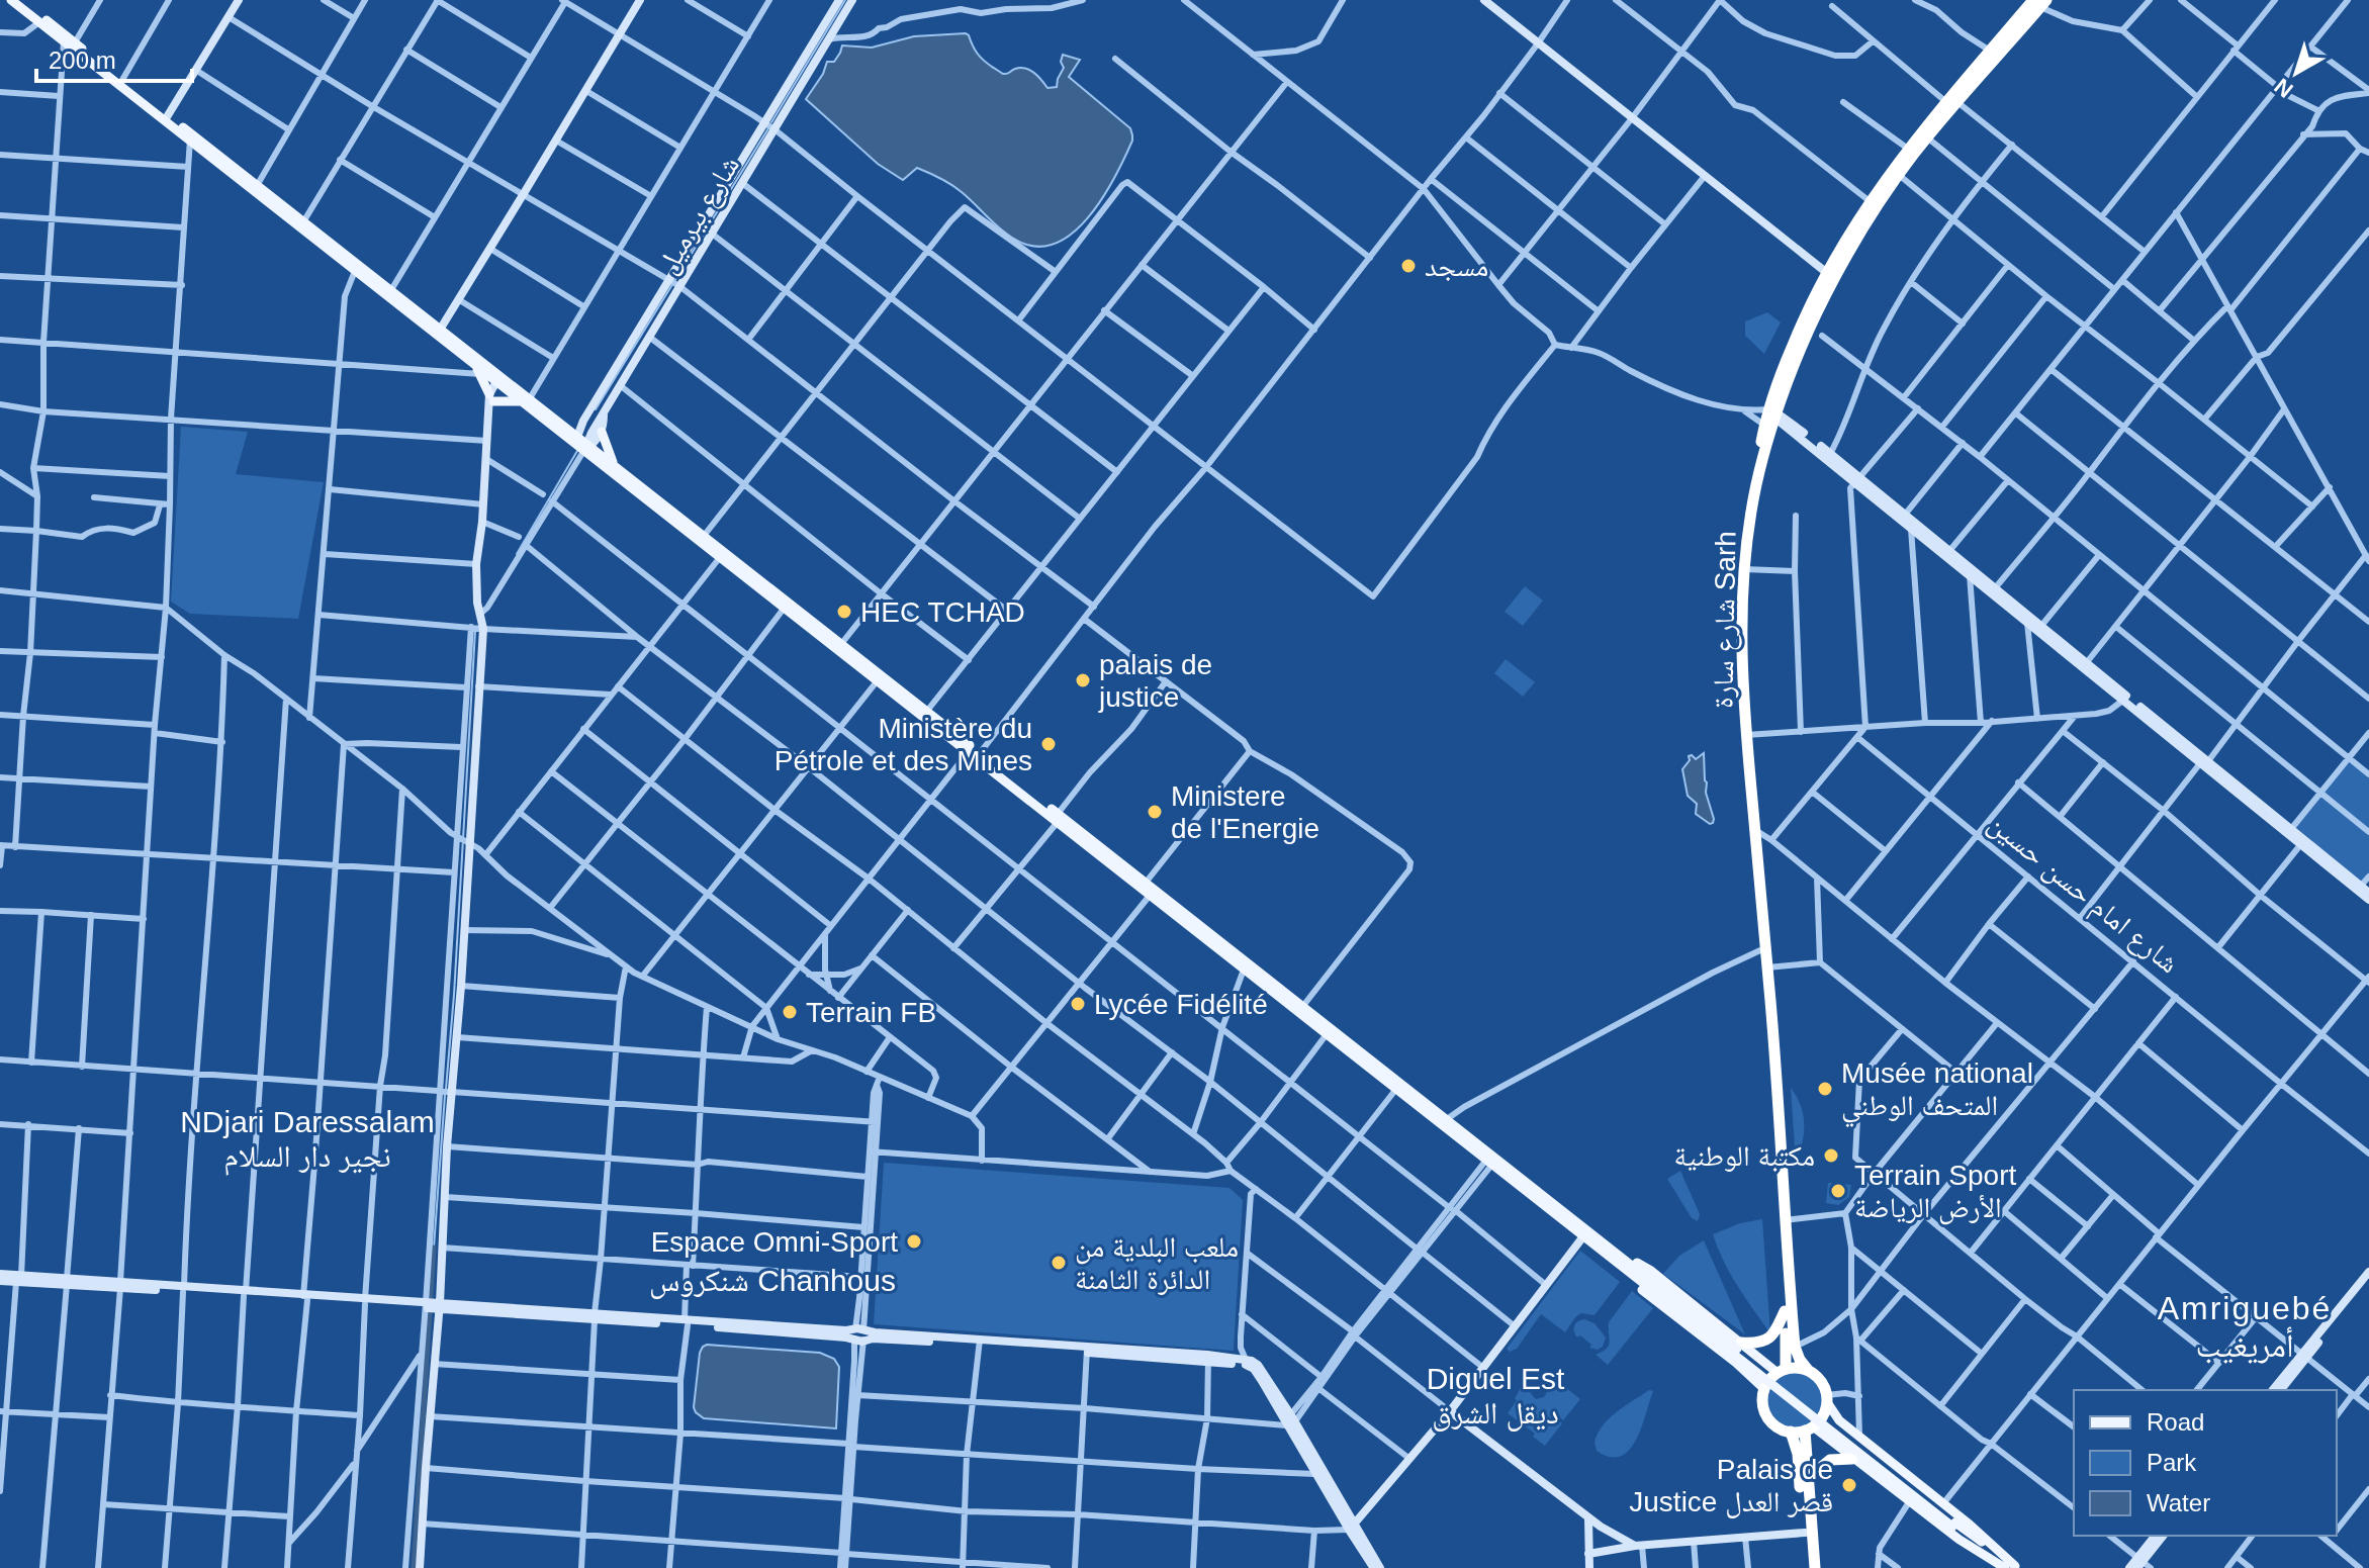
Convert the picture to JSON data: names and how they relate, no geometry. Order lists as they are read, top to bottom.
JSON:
{
  "streets": {
    "highway": ["شارع سارة Sarh"],
    "street": ["شارع بيرميل", "شارع امام حسن حسين"]
  },
  "districts": [
    "NDjari Daressalam نجير دار السلام",
    "شنكروس Chanhous",
    "Amriguebé أمريغيب",
    "Diguel Est ديقل الشرق"
  ],
  "places": [
    "مسجد",
    "HEC TCHAD",
    "palais de justice",
    "Ministère du Pétrole et des Mines",
    "Ministere de l'Energie",
    "Lycée Fidélité",
    "Terrain FB",
    "Musée national المتحف الوطني",
    "مكتبة الوطنية",
    "Terrain Sport الأرض الرياضة",
    "Espace Omni-Sport",
    "ملعب البلدية من الدائرة الثامنة",
    "Palais de Justice قصر العدل"
  ],
  "legend": ["Road", "Park", "Water"],
  "scale_bar": "200 m",
  "north": "bottom left"
}
